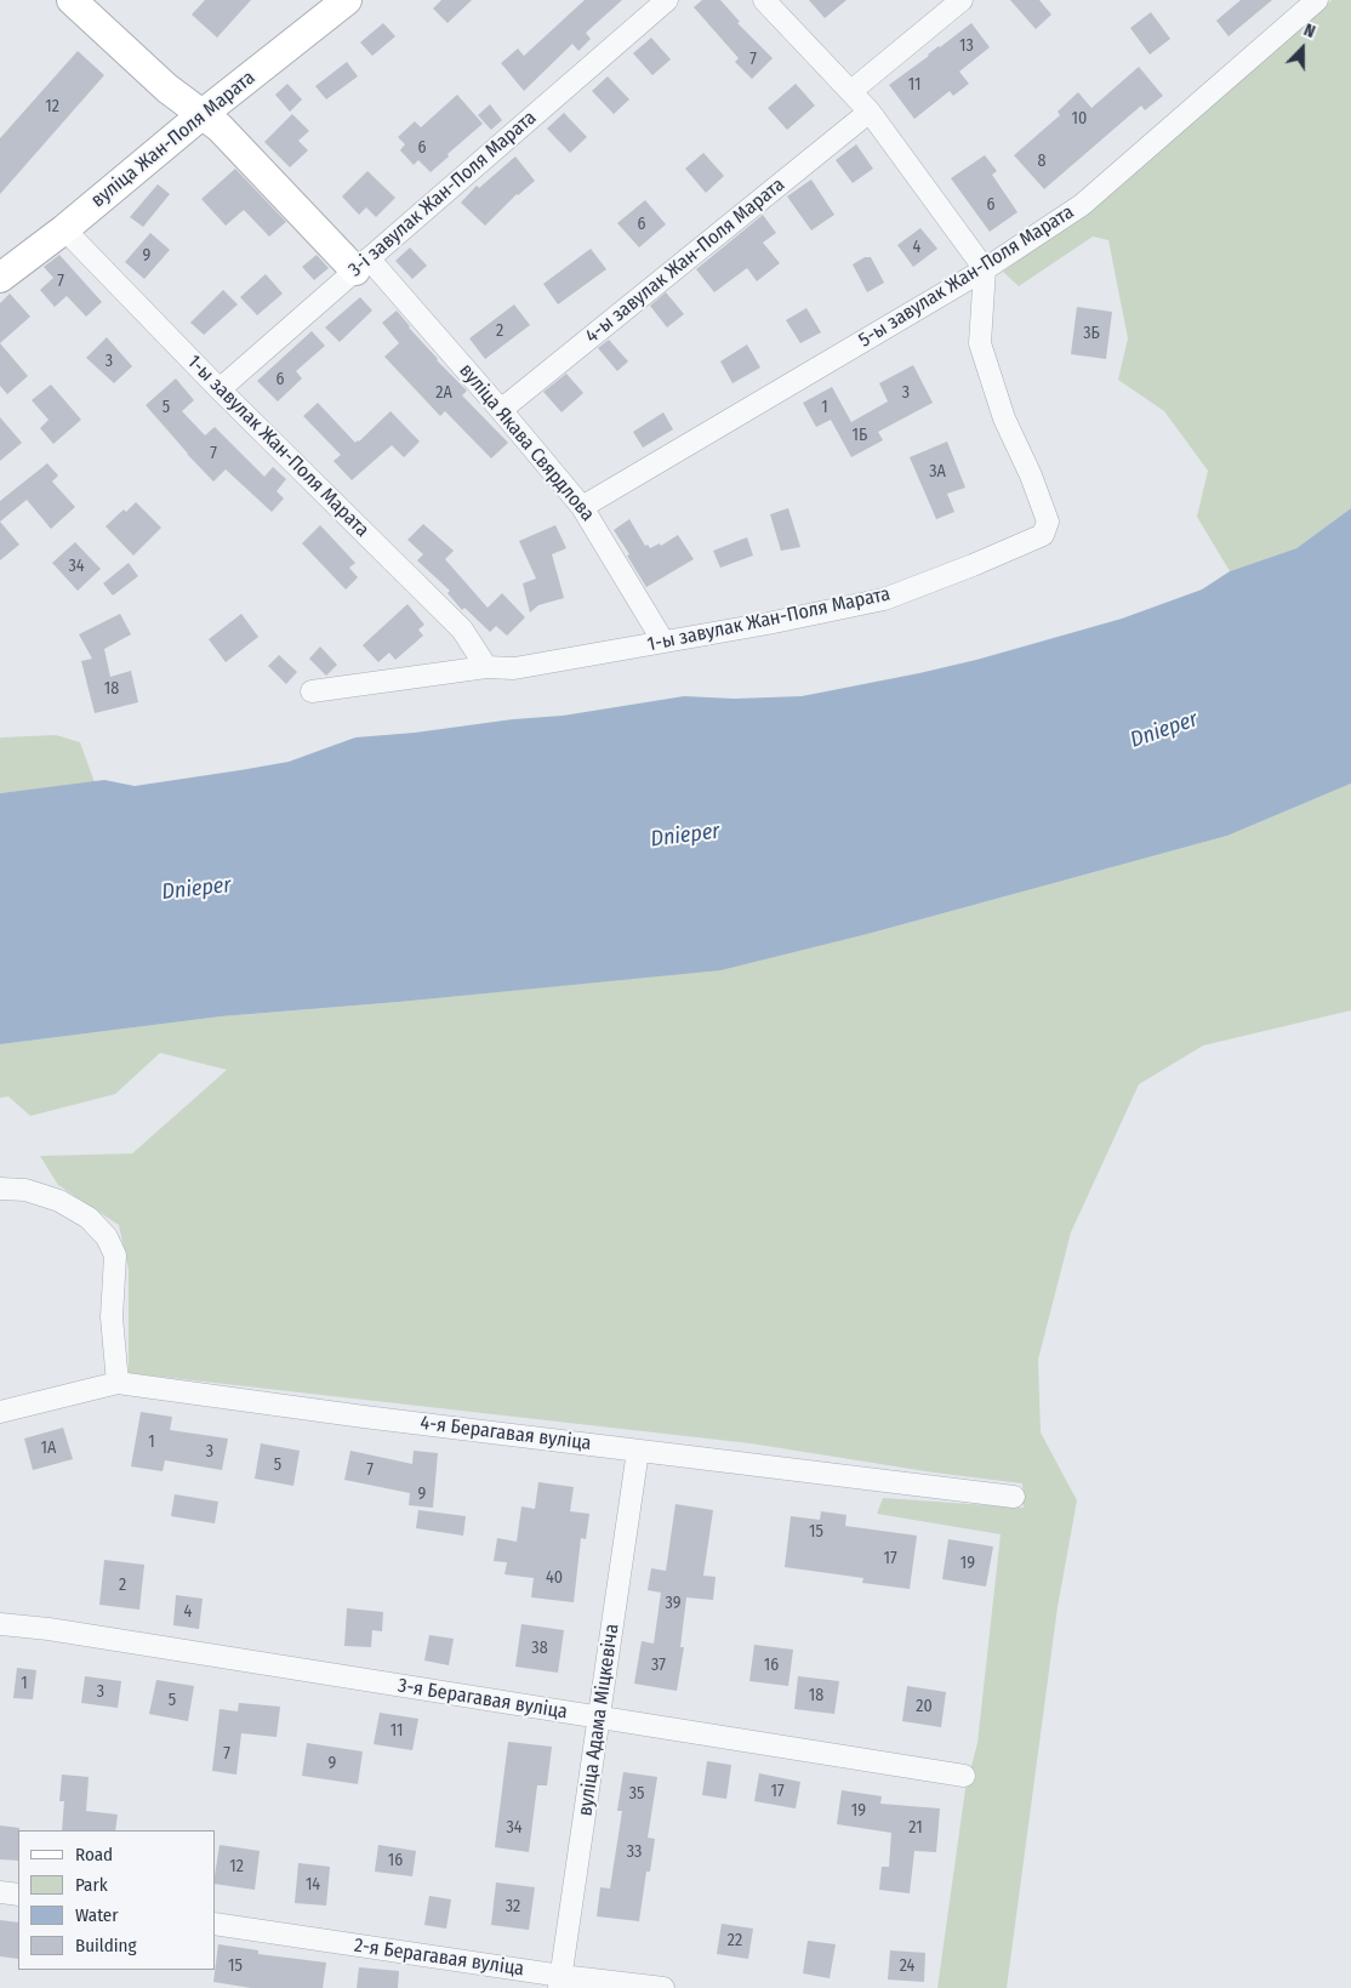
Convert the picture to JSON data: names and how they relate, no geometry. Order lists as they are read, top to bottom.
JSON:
{
  "streets": {
    "street": [
      "вуліца Жан-Поля Марата",
      "3-і завулак Жан-Поля Марата",
      "4-ы завулак Жан-Поля Марата",
      "5-ы завулак Жан-Поля Марата",
      "вуліца Якава Свярдлова",
      "1-ы завулак Жан-Поля Марата",
      "4-я Берагавая вуліца",
      "3-я Берагавая вуліца",
      "вуліца Адама Міцкевіча",
      "2-я Берагавая вуліца"
    ]
  },
  "crossings": [
    ["вуліца Жан-Поля Марата", "вуліца Якава Свярдлова"],
    ["вуліца Жан-Поля Марата", "1-ы завулак Жан-Поля Марата"],
    ["3-і завулак Жан-Поля Марата", "вуліца Якава Свярдлова"],
    ["3-і завулак Жан-Поля Марата", "1-ы завулак Жан-Поля Марата"],
    ["4-ы завулак Жан-Поля Марата", "вуліца Якава Свярдлова"],
    ["5-ы завулак Жан-Поля Марата", "вуліца Якава Свярдлова"],
    ["5-ы завулак Жан-Поля Марата", "1-ы завулак Жан-Поля Марата"],
    ["вуліца Якава Свярдлова", "1-ы завулак Жан-Поля Марата"],
    ["4-я Берагавая вуліца", "вуліца Адама Міцкевіча"],
    ["3-я Берагавая вуліца", "вуліца Адама Міцкевіча"],
    ["вуліца Адама Міцкевіча", "2-я Берагавая вуліца"]
  ],
  "water": ["Dnieper"],
  "house_numbers": [
    "13",
    "7",
    "11",
    "12",
    "10",
    "6",
    "8",
    "6",
    "6",
    "4",
    "9",
    "7",
    "2",
    "3Б",
    "3",
    "6",
    "2А",
    "3",
    "5",
    "1",
    "1Б",
    "7",
    "3А",
    "34",
    "18",
    "1",
    "1А",
    "3",
    "5",
    "7",
    "9",
    "15",
    "17",
    "19",
    "40",
    "2",
    "39",
    "4",
    "38",
    "37",
    "16",
    "1",
    "3",
    "18",
    "5",
    "20",
    "11",
    "7",
    "9",
    "17",
    "35",
    "19",
    "34",
    "21",
    "33",
    "16",
    "12",
    "14",
    "32",
    "22",
    "15",
    "24"
  ],
  "legend": [
    "Road",
    "Park",
    "Water",
    "Building"
  ],
  "north": "top"
}
